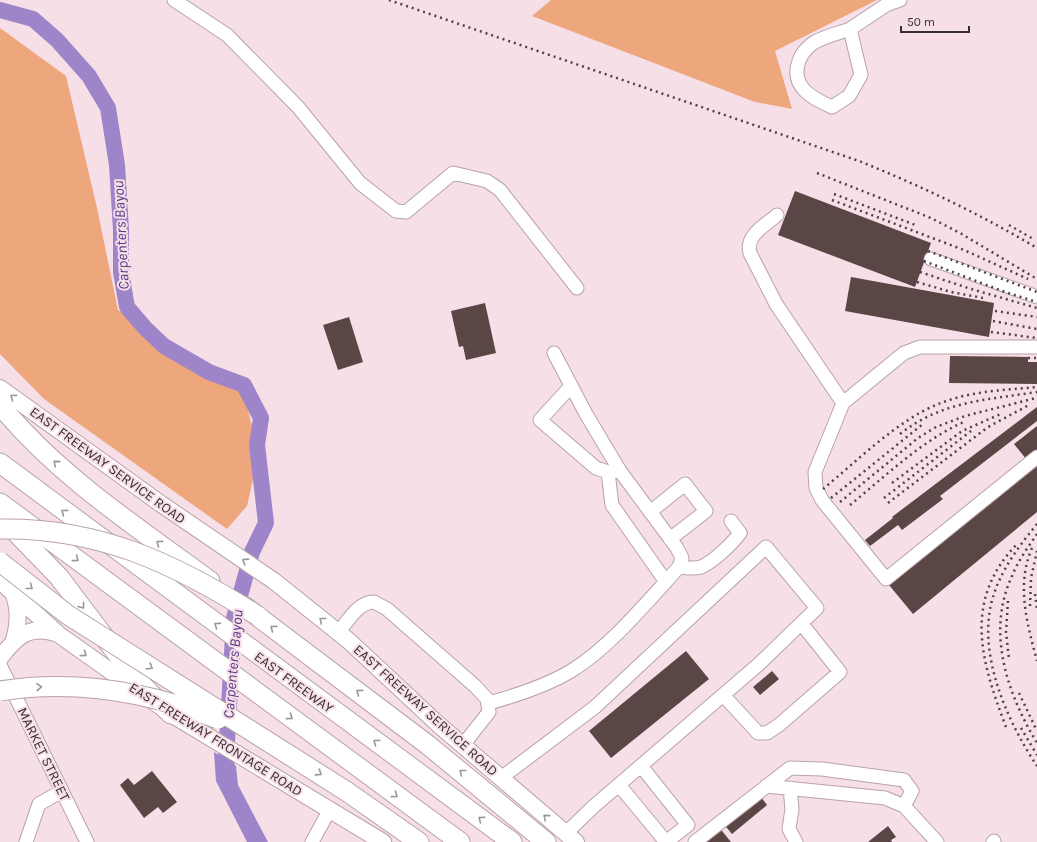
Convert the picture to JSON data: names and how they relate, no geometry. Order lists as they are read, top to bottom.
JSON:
{
  "streets": {
    "highway": ["EAST FREEWAY"],
    "main road": ["EAST FREEWAY SERVICE ROAD", "EAST FREEWAY FRONTAGE ROAD"],
    "street": ["MARKET STREET"]
  },
  "one_way": ["EAST FREEWAY SERVICE ROAD"],
  "water": ["Carpenters Bayou"],
  "scale_bar": "50 m"
}
